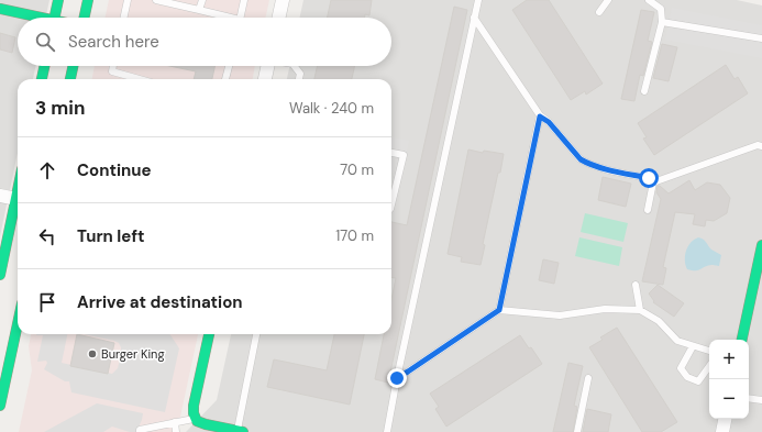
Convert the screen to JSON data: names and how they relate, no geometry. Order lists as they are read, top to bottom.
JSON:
{
  "places": ["Burger King"],
  "page": {
    "search": "Search here",
    "heading": ["3 min", "Walk · 240 m"],
    "list": [
      ["Continue", "70 m"],
      ["Turn left", "170 m"],
      "Arrive at destination"
    ],
    "map_buttons": ["+", "−"]
  }
}
